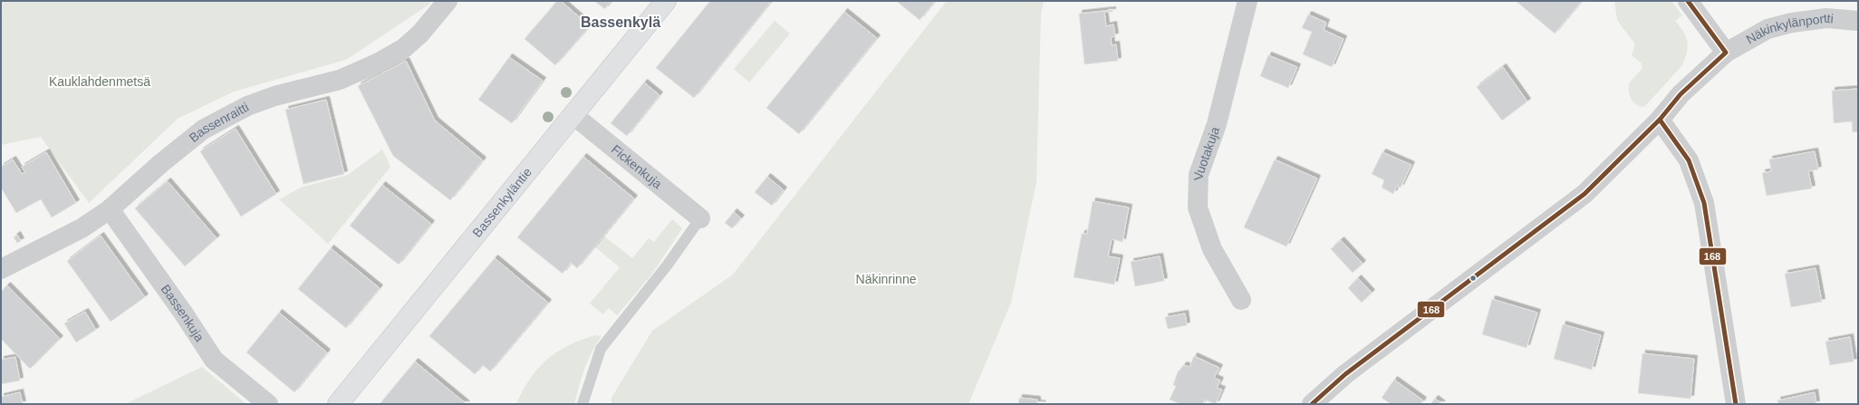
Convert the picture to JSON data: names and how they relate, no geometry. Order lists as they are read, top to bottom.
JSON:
{
  "streets": {
    "street": [
      "Näkinkylänportti",
      "Bassenraitti",
      "Vuotakuja",
      "Fickenkuja",
      "Bassenkyläntie",
      "Bassenkuja"
    ]
  },
  "crossings": [
    ["Bassenraitti", "Bassenkuja"],
    ["Fickenkuja", "Bassenkyläntie"]
  ],
  "districts": ["Bassenkylä"],
  "parks": ["Kauklahdenmetsä", "Näkinrinne"],
  "lines": ["transit line 168"]
}
